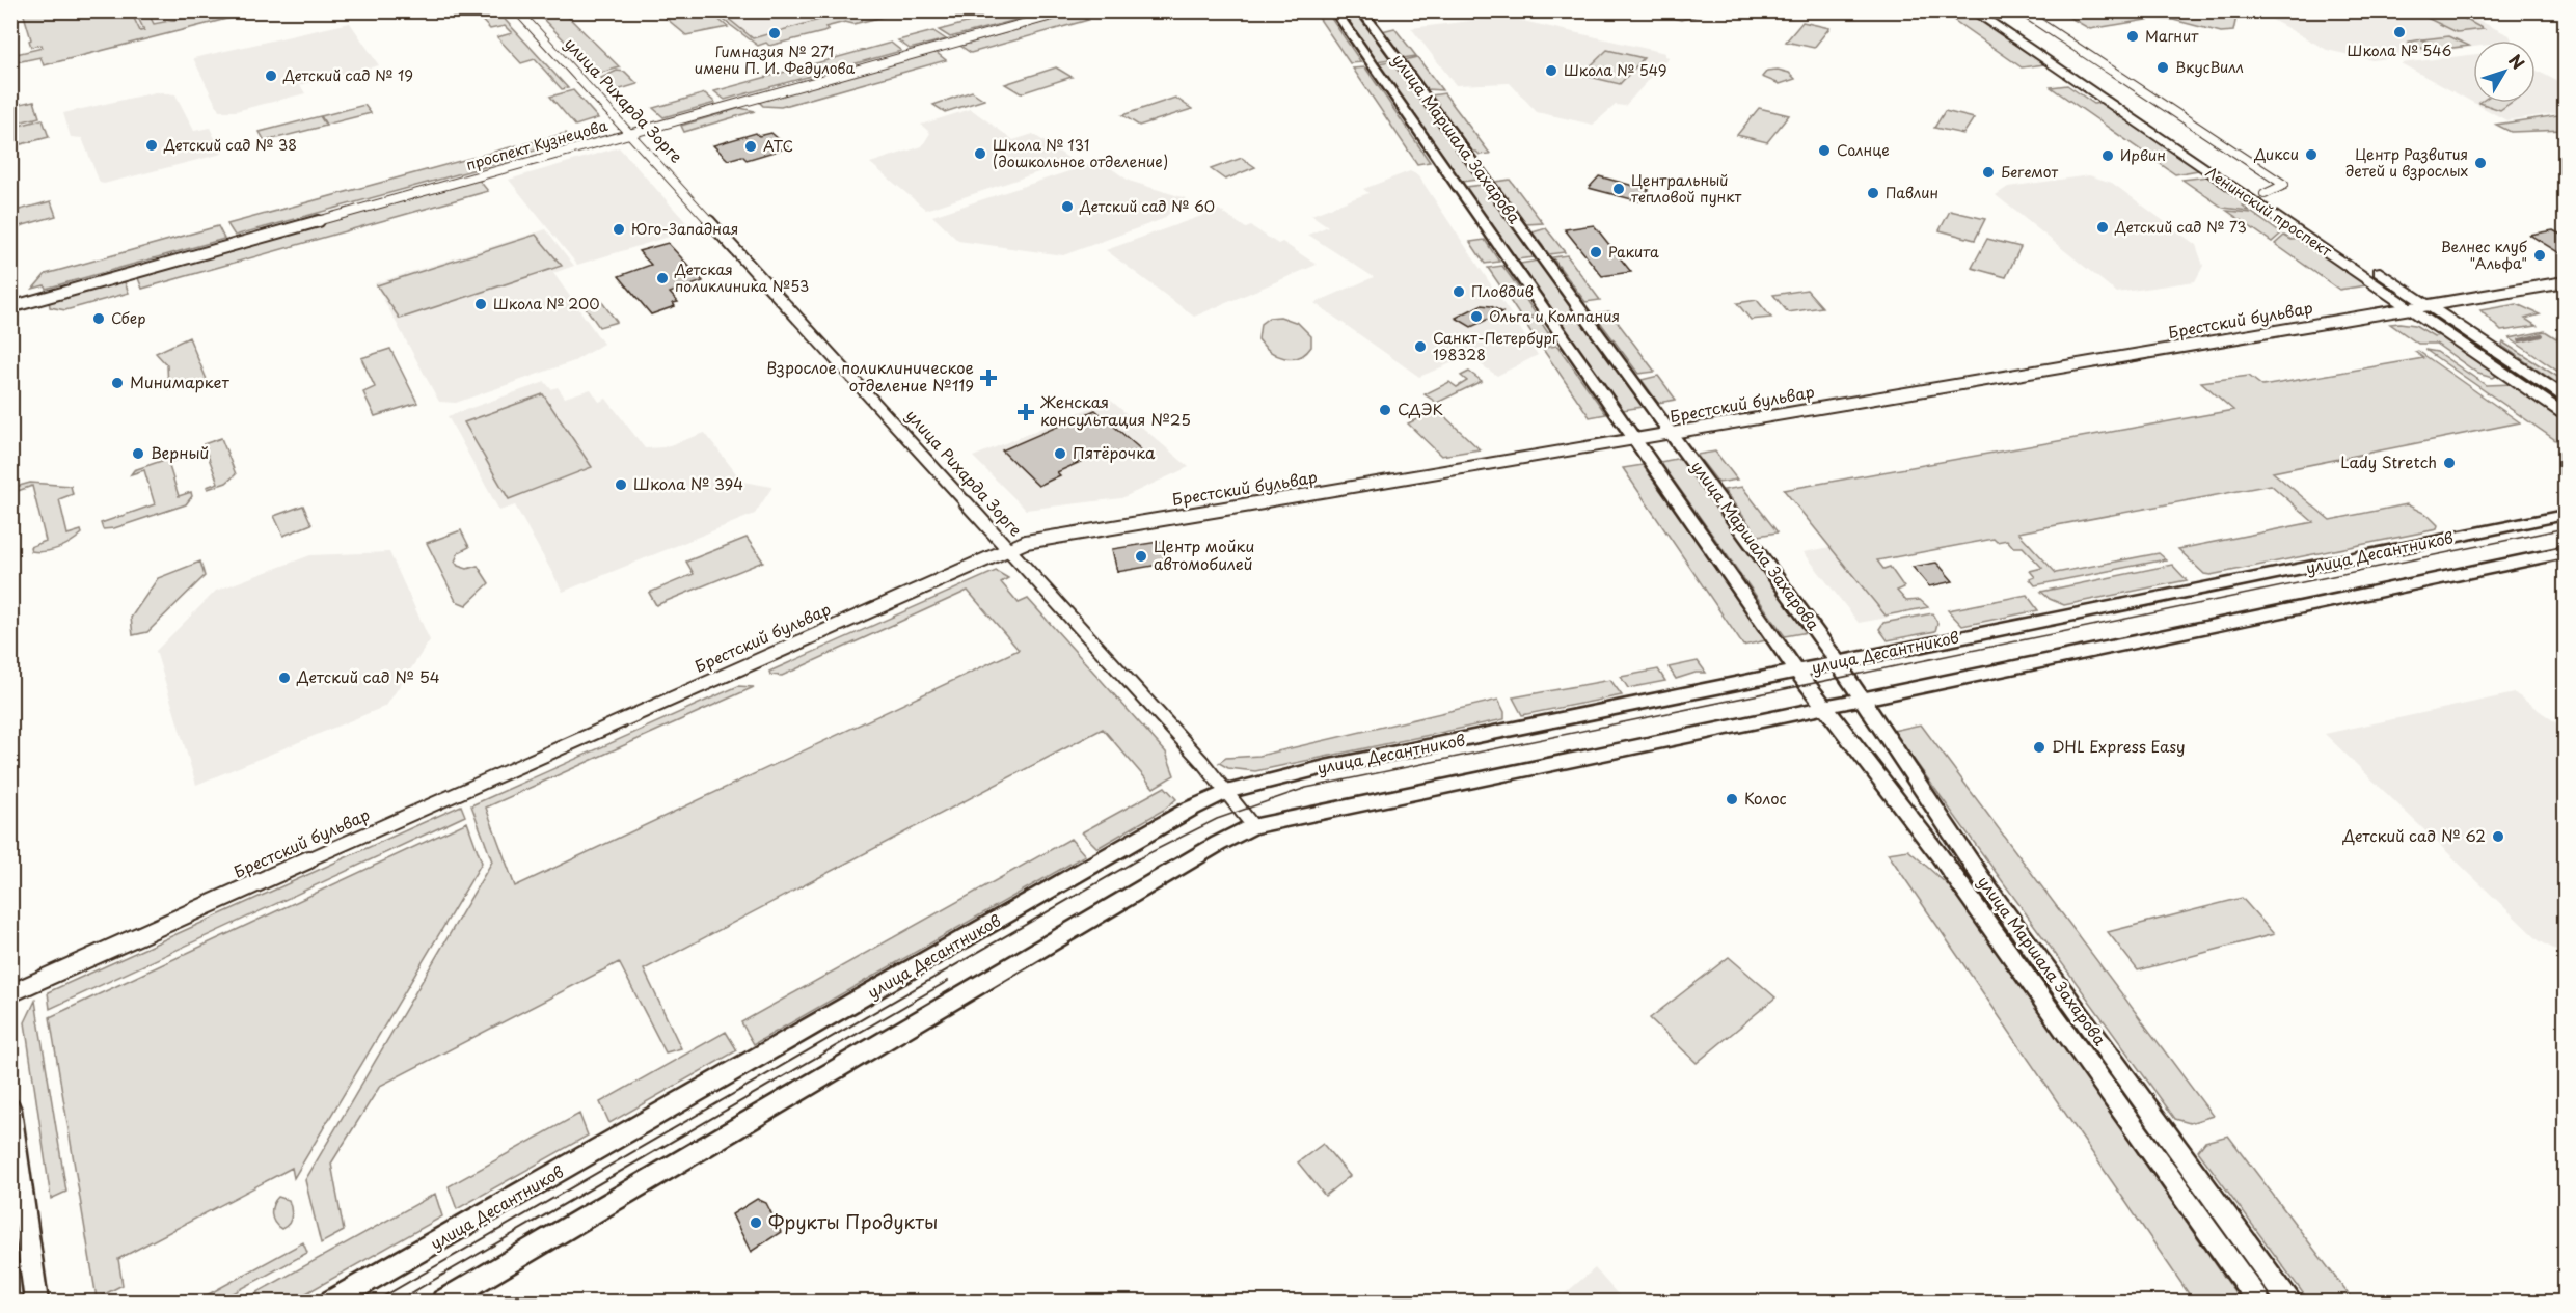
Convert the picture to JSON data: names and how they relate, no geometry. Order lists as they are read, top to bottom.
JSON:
{
  "streets": {
    "main road": ["Ленинский проспект"],
    "street": [
      "улица Рихарда Зорге",
      "улица Маршала Захарова",
      "проспект Кузнецова",
      "Брестский бульвар",
      "улица Десантников"
    ]
  },
  "crossings": [
    ["улица Рихарда Зорге", "проспект Кузнецова"],
    ["улица Рихарда Зорге", "Брестский бульвар"],
    ["улица Рихарда Зорге", "улица Десантников"],
    ["улица Маршала Захарова", "Брестский бульвар"],
    ["улица Маршала Захарова", "улица Десантников"],
    ["Ленинский проспект", "Брестский бульвар"]
  ],
  "places": {
    "other": [
      "Школа № 546",
      "Гимназия № 271 имени П. И. Федулова",
      "Магнит",
      "ВкусВилл",
      "Школа № 549",
      "Детский сад № 19",
      "Детский сад № 38",
      "АТС",
      "Солнце",
      "Школа № 131 (дошкольное отделение)",
      "Дикси",
      "Ирвин",
      "Центр Развития детей и взрослых",
      "Бегемот",
      "Центральный тепловой пункт",
      "Павлин",
      "Детский сад № 60",
      "Детский сад № 73",
      "Юго-Западная",
      "Ракита",
      "Велнес клуб \"Альфа\"",
      "Детская поликлиника №53",
      "Пловдив",
      "Школа № 200",
      "Ольга и Компания",
      "Сбер",
      "Санкт-Петербург 198328",
      "Минимаркет",
      "СДЭК",
      "Верный",
      "Пятёрочка",
      "Lady Stretch",
      "Школа № 394",
      "Центр мойки автомобилей",
      "Детский сад № 54",
      "DHL Express Easy",
      "Колос",
      "Детский сад № 62",
      "Фрукты Продукты"
    ],
    "health": ["Взрослое поликлиническое отделение №119", "Женская консультация №25"]
  },
  "north": "top right"
}
